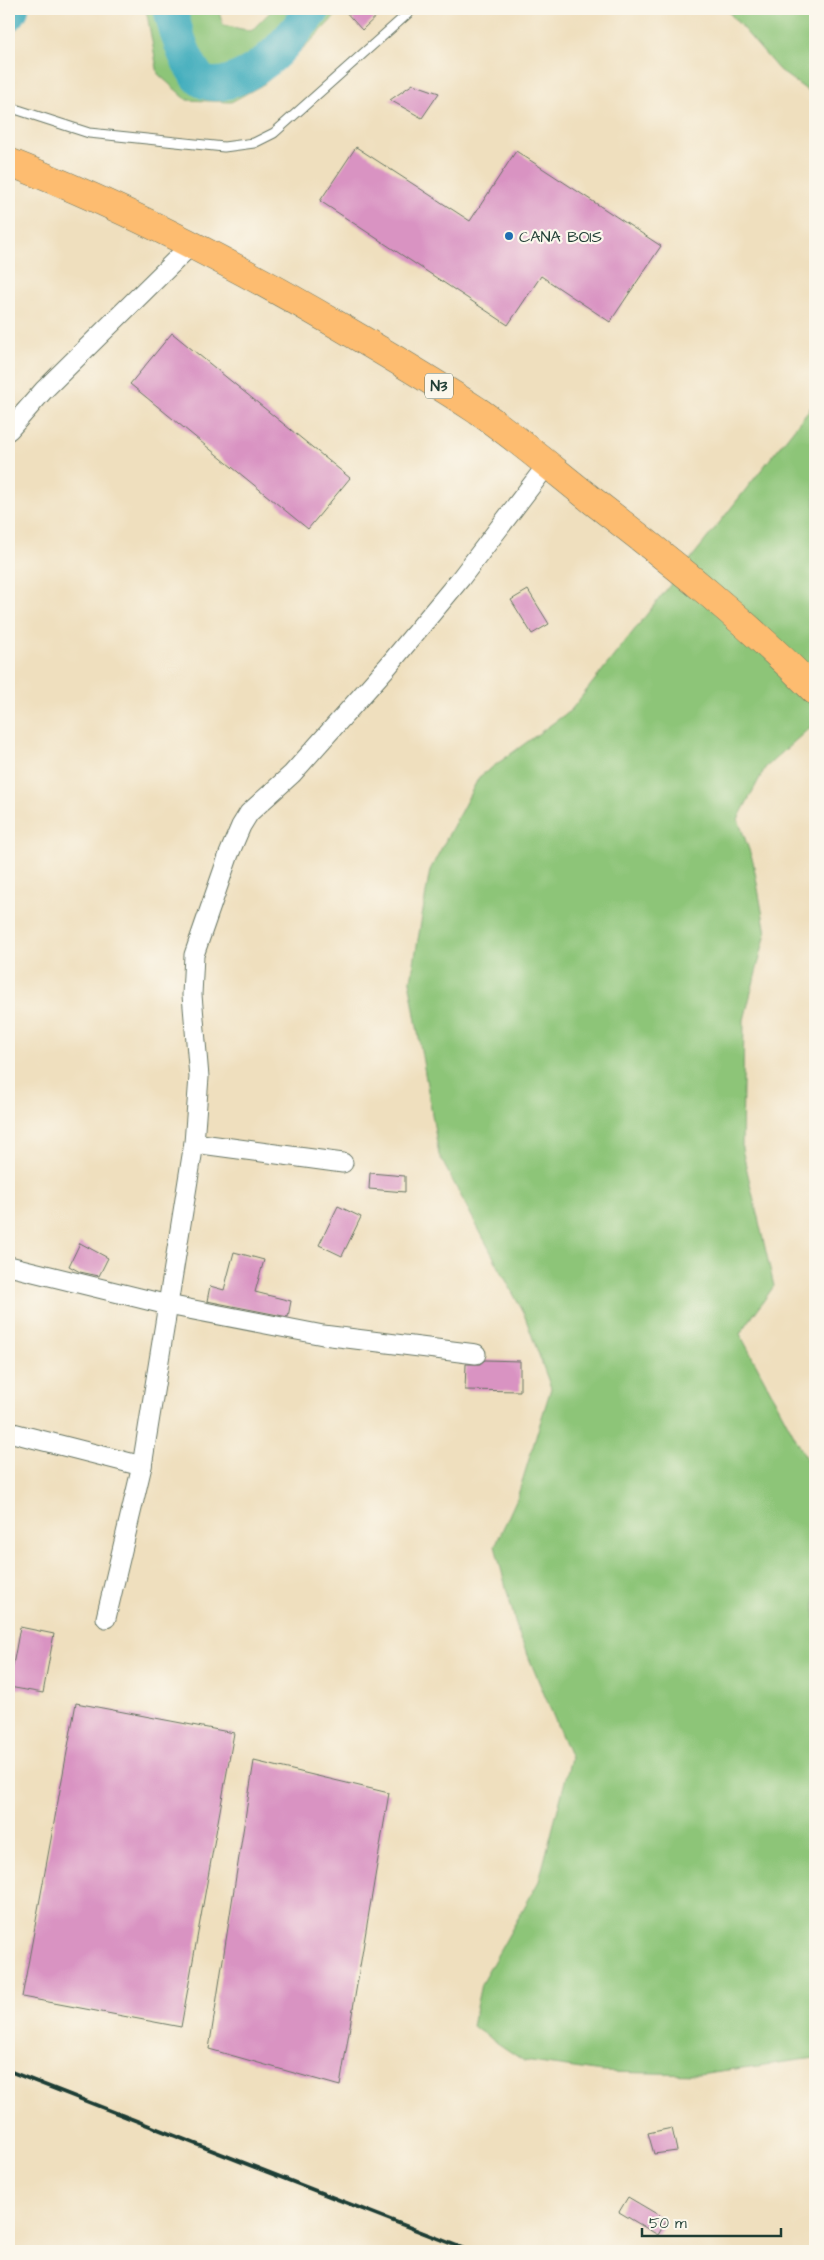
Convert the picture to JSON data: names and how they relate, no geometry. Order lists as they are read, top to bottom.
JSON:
{
  "streets": {
    "highway": ["N3"]
  },
  "places": ["CANA BOIS"],
  "scale_bar": "50 m"
}
